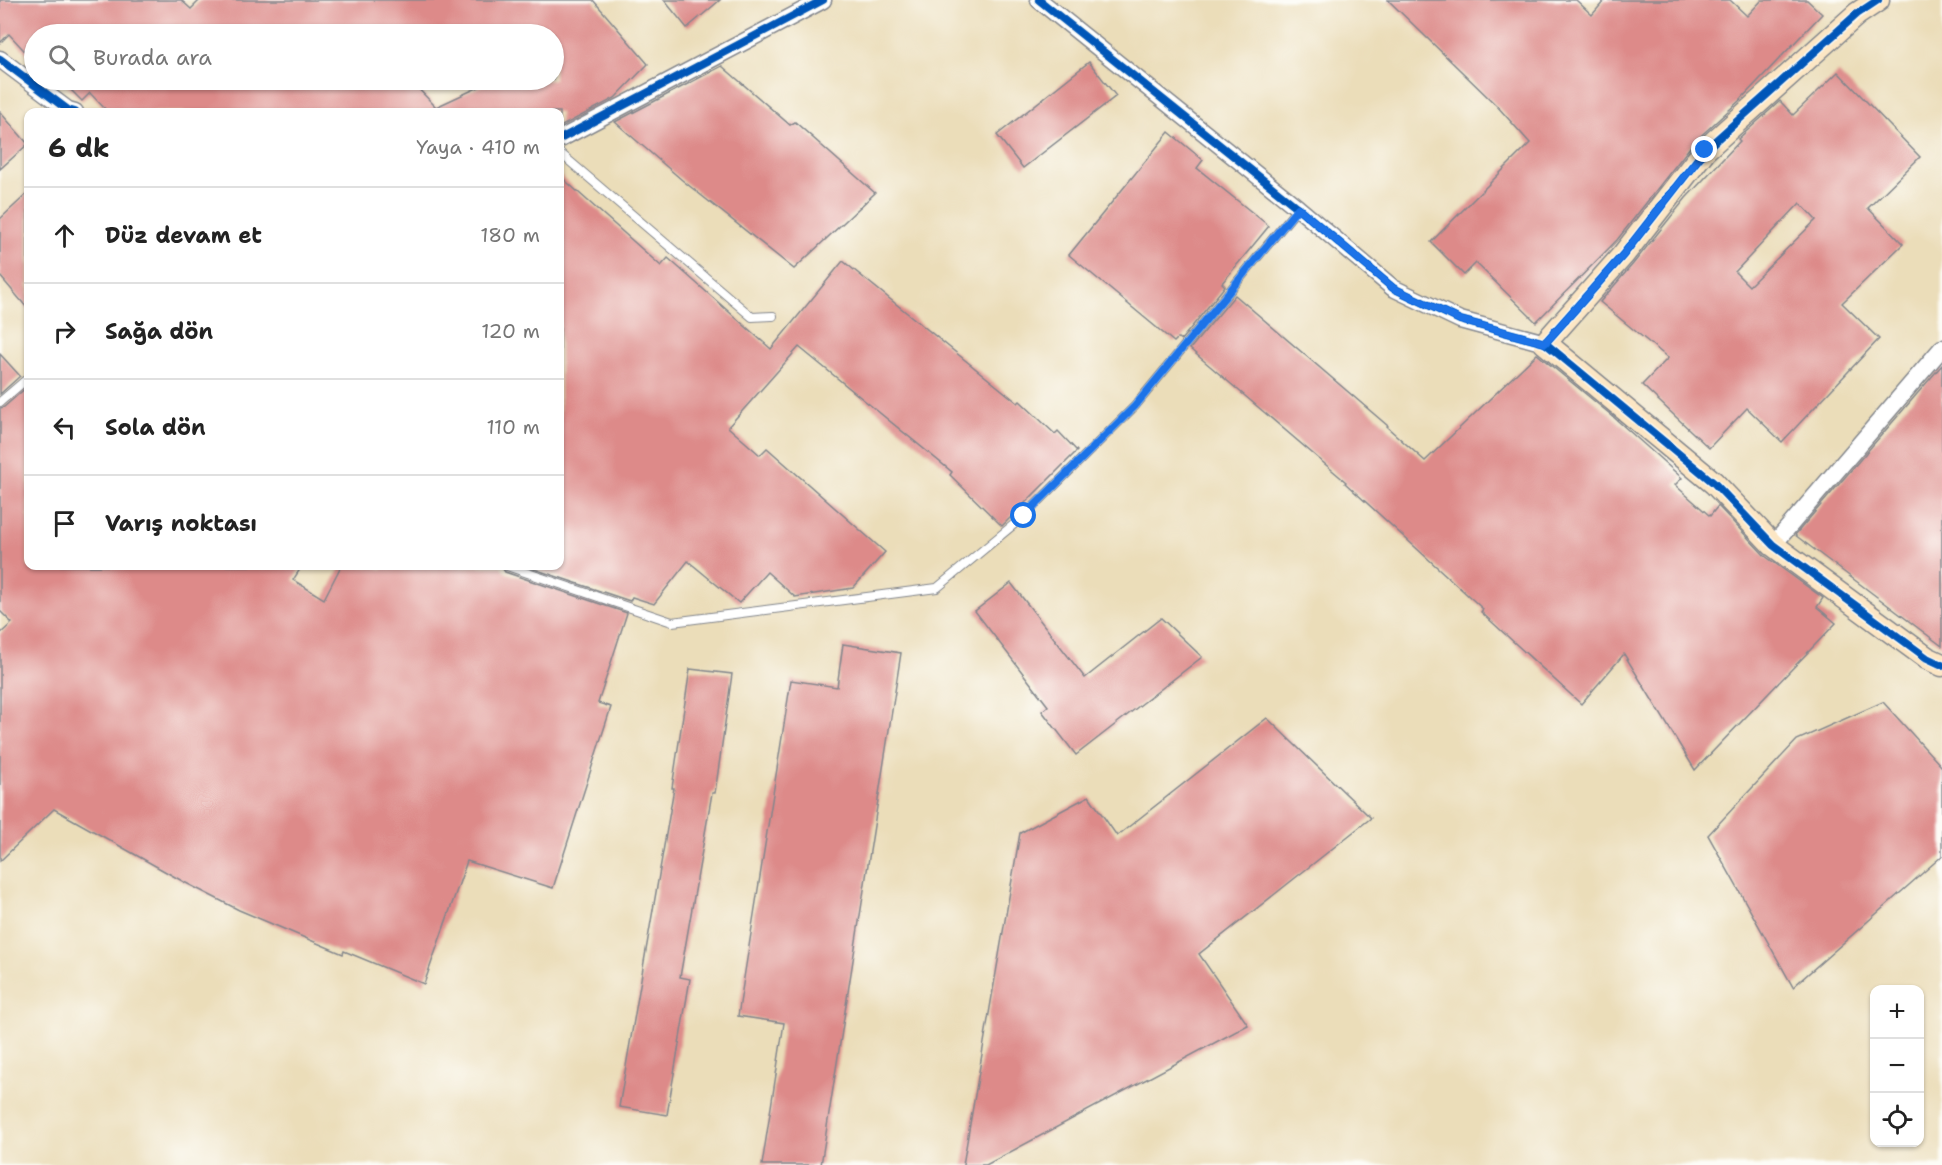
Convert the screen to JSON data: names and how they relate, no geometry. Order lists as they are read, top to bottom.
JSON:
{
  "page": {
    "search": "Burada ara",
    "heading": ["6 dk", "Yaya · 410 m"],
    "list": [
      ["Düz devam et", "180 m"],
      ["Sağa dön", "120 m"],
      ["Sola dön", "110 m"],
      "Varış noktası"
    ],
    "map_buttons": ["+", "−"]
  }
}
